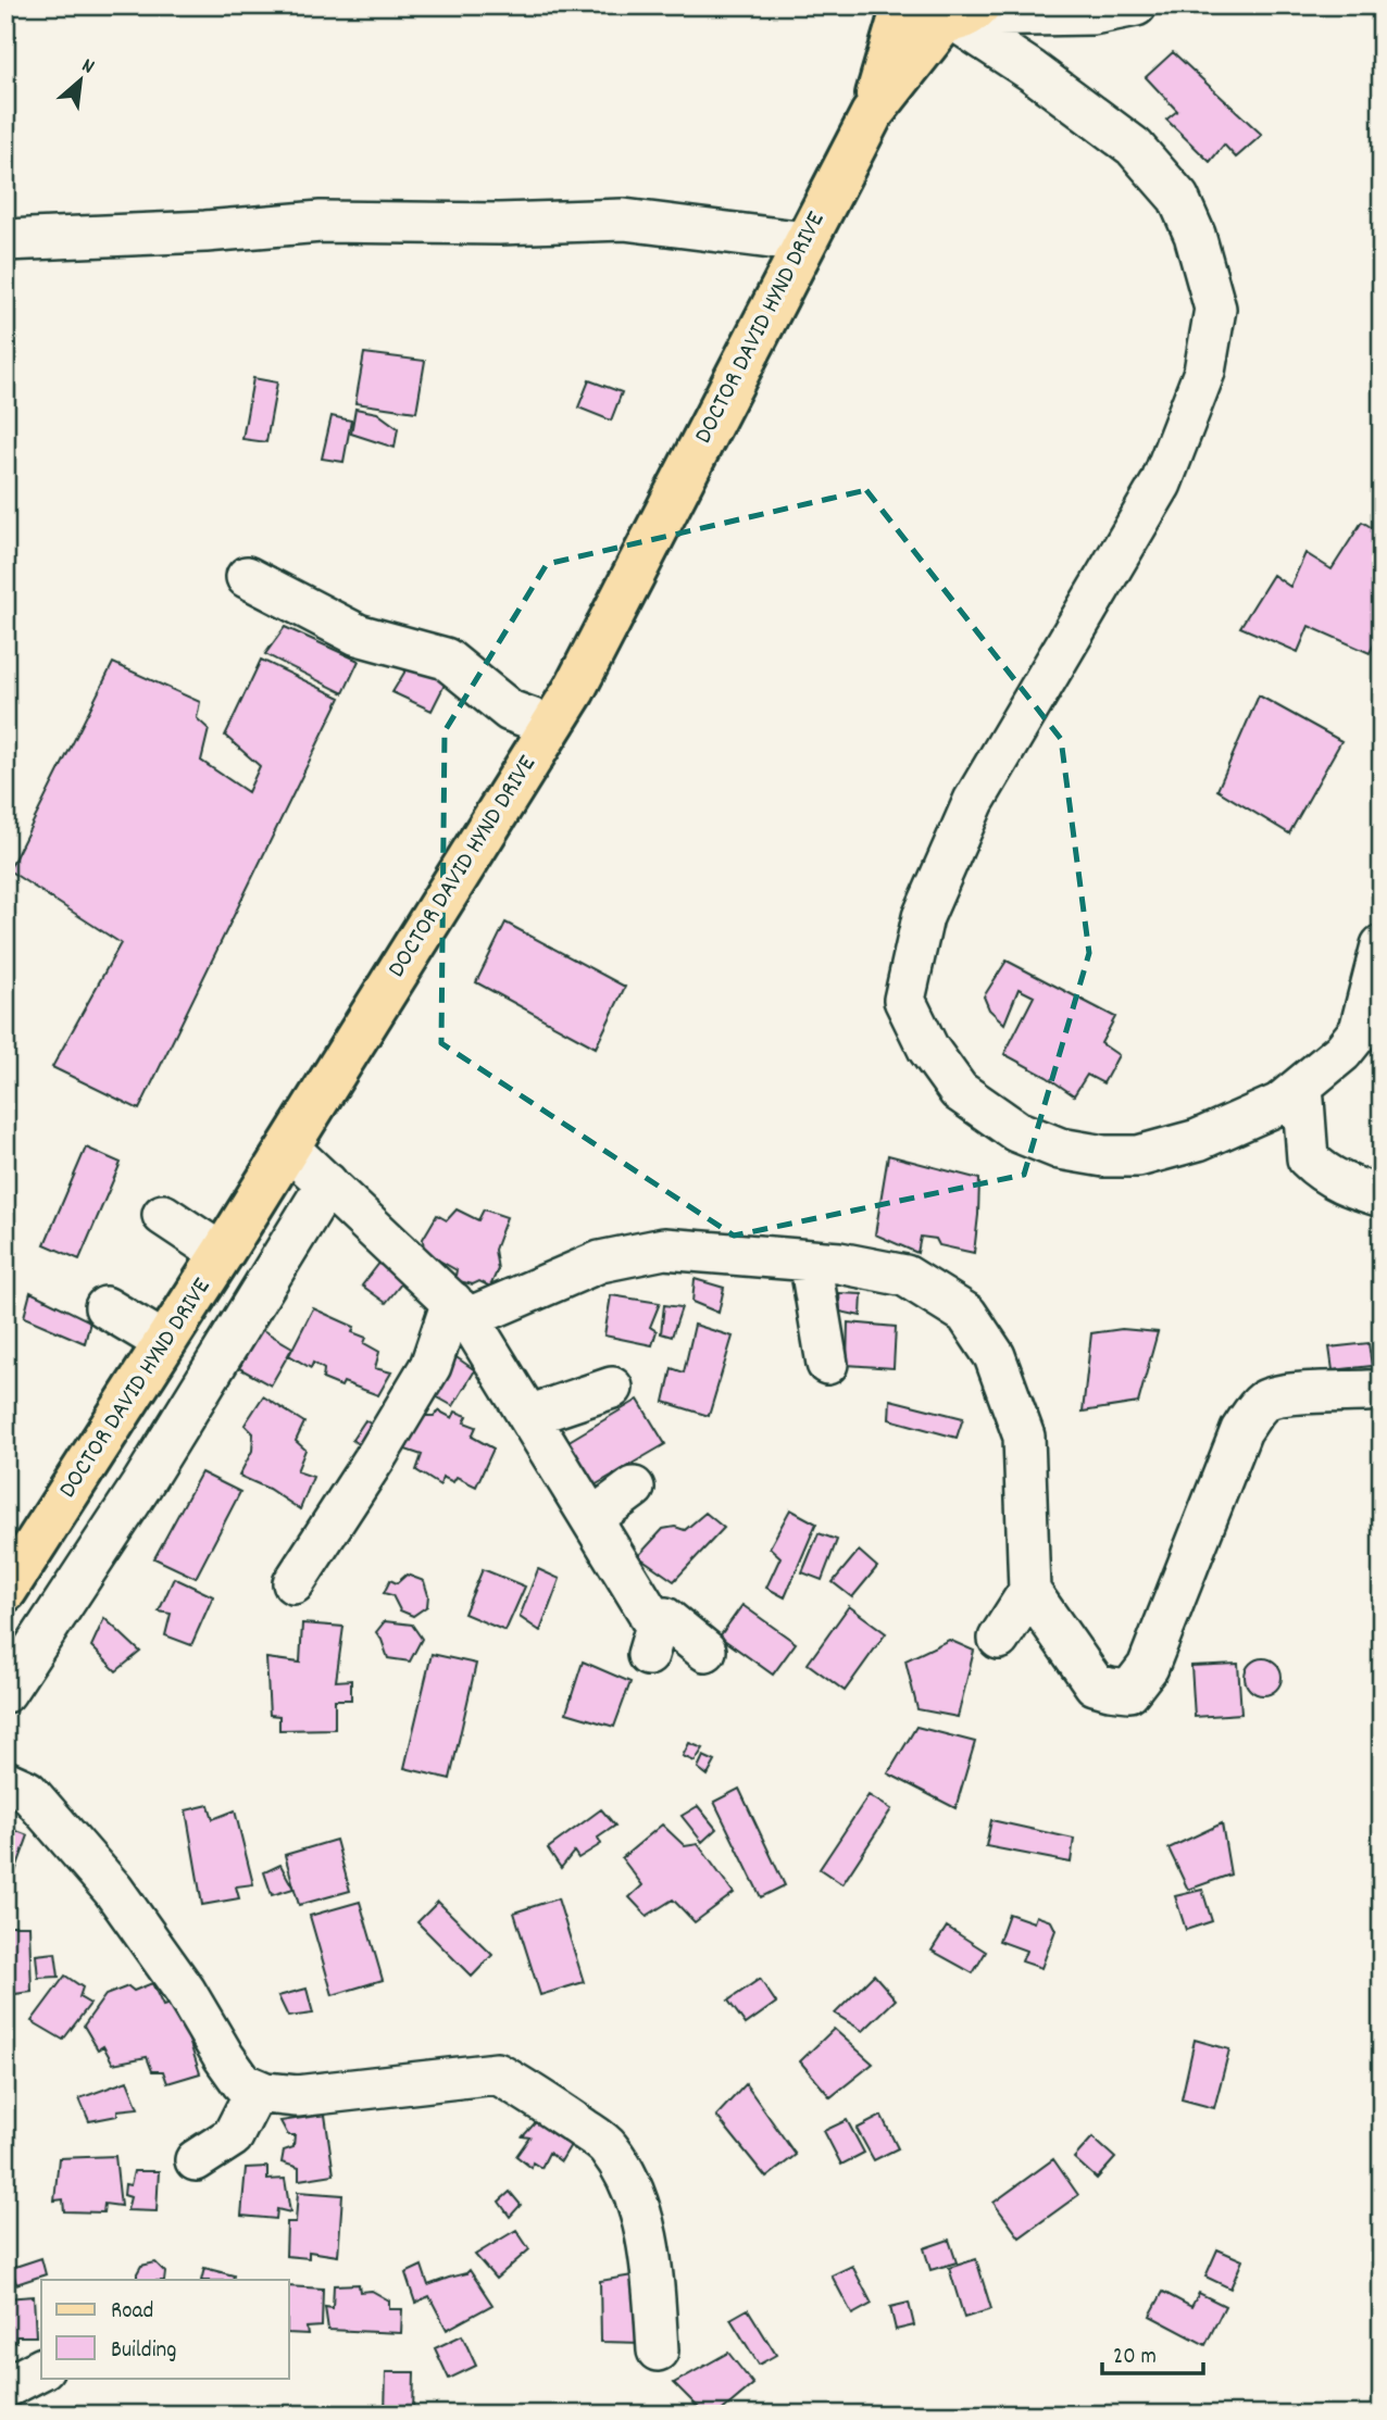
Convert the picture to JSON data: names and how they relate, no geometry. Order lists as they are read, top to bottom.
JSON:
{
  "streets": {
    "main road": ["DOCTOR DAVID HYND DRIVE"]
  },
  "legend": ["Road", "Building"],
  "scale_bar": "20 m",
  "north": "top right"
}
